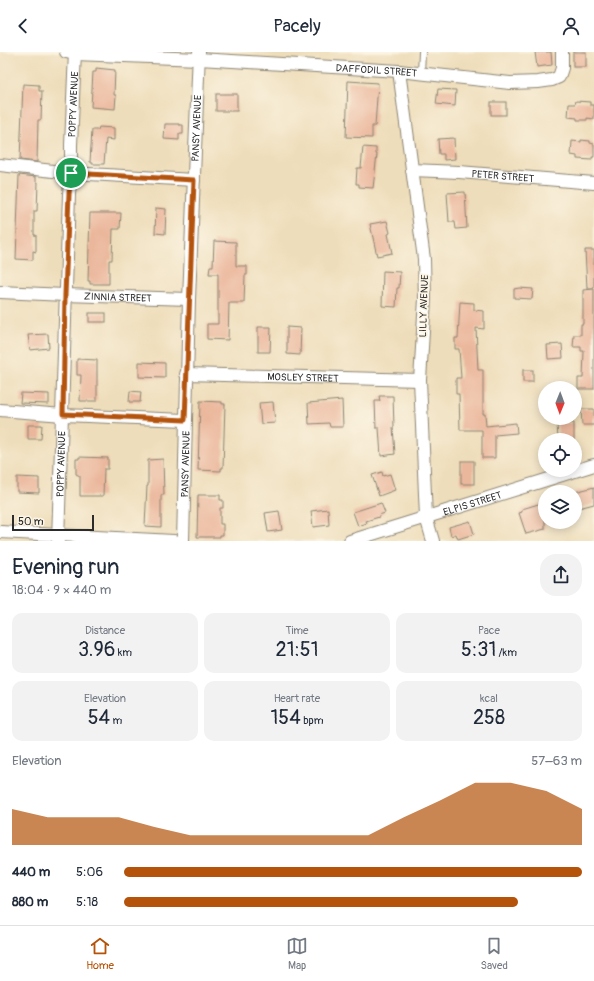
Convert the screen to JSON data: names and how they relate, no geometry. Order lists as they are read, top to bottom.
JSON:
{
  "streets": {
    "street": [
      "DAFFODIL STREET",
      "POPPY AVENUE",
      "PANSY AVENUE",
      "PETER STREET",
      "ZINNIA STREET",
      "LILLY AVENUE",
      "MOSLEY STREET",
      "ELPIS STREET"
    ]
  },
  "crossings": [
    ["DAFFODIL STREET", "POPPY AVENUE"],
    ["DAFFODIL STREET", "PANSY AVENUE"],
    ["DAFFODIL STREET", "LILLY AVENUE"],
    ["POPPY AVENUE", "ZINNIA STREET"],
    ["PANSY AVENUE", "ZINNIA STREET"],
    ["PANSY AVENUE", "MOSLEY STREET"],
    ["PETER STREET", "LILLY AVENUE"],
    ["LILLY AVENUE", "MOSLEY STREET"],
    ["LILLY AVENUE", "ELPIS STREET"]
  ],
  "scale_bar": "50 m",
  "north": "bottom",
  "page": {
    "header": "Pacely",
    "scale": "50 m",
    "heading": ["Evening run", "18:04 · 9 × 440 m"],
    "stats": [
      ["Distance", "3.96 km"],
      ["Time", "21:51"],
      ["Pace", "5:31 /km"],
      ["Elevation", "54 m"],
      ["Heart rate", "154 bpm"],
      ["kcal", "258"]
    ],
    "chart": ["Elevation", "57–63 m"],
    "list": [
      {
        "name": "440 m",
        "note": "5:06"
      },
      {
        "name": "880 m",
        "note": "5:18"
      }
    ],
    "tabs": ["Home", "Map", "Saved"]
  }
}
